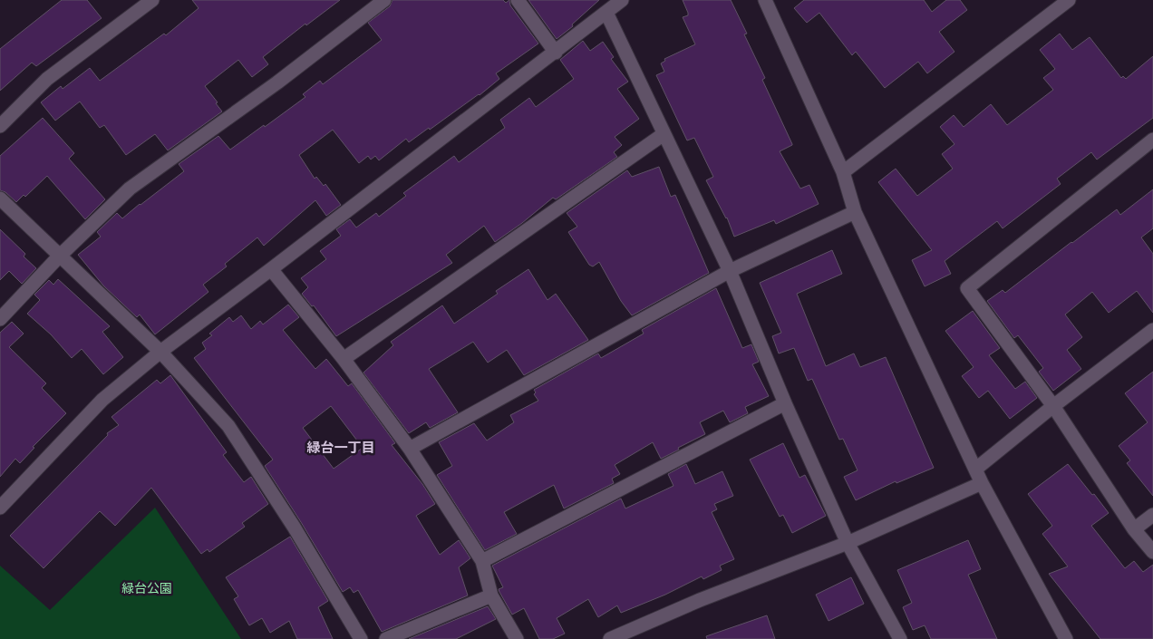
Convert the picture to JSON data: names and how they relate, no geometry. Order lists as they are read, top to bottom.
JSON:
{
  "districts": ["緑台一丁目"],
  "parks": ["緑台公園"]
}
